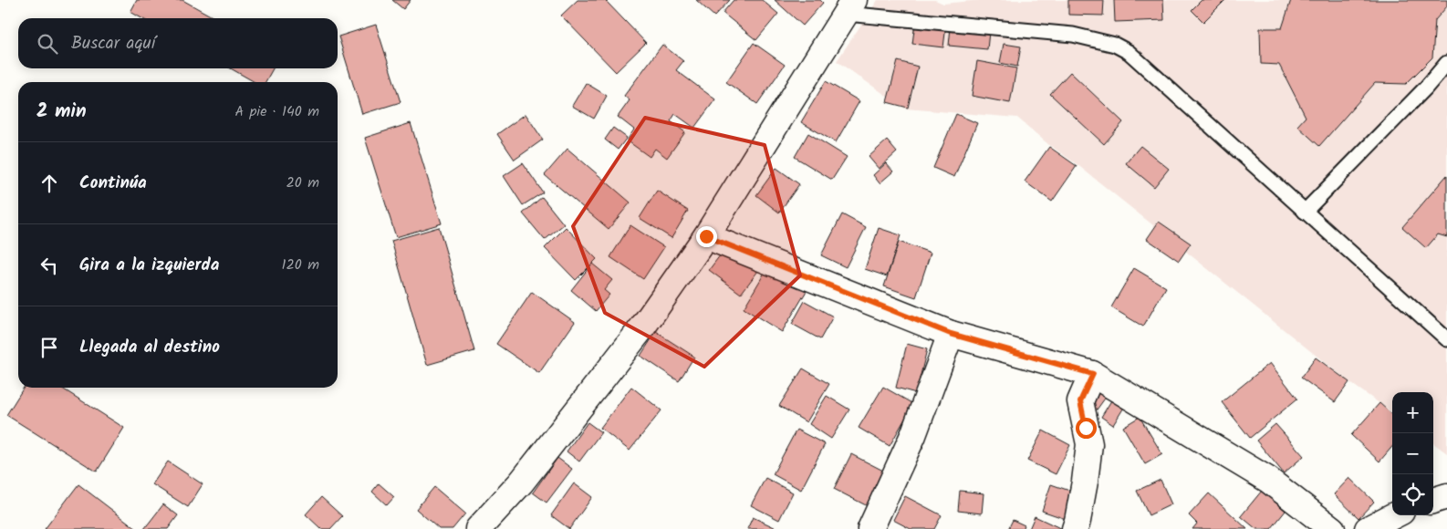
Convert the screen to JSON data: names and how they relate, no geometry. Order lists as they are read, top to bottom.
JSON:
{
  "page": {
    "search": "Buscar aquí",
    "heading": ["2 min", "A pie · 140 m"],
    "list": [
      ["Continúa", "20 m"],
      ["Gira a la izquierda", "120 m"],
      "Llegada al destino"
    ],
    "map_buttons": ["+", "−"]
  }
}
